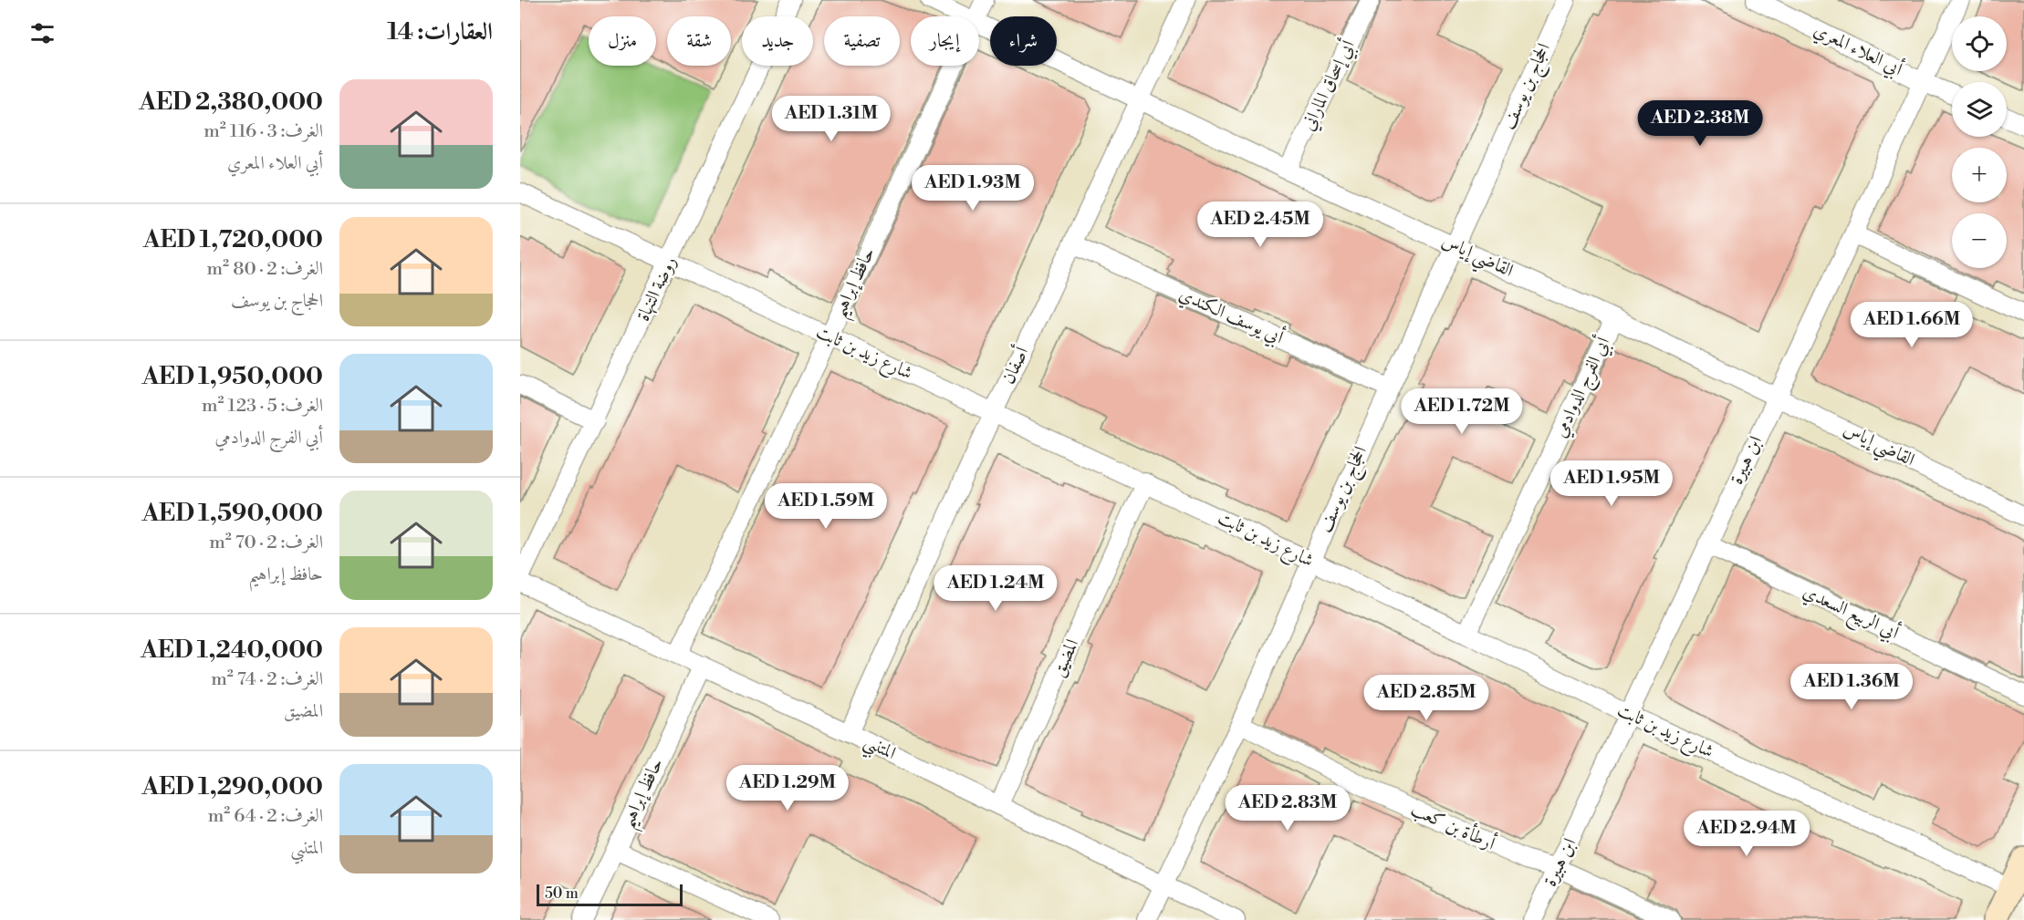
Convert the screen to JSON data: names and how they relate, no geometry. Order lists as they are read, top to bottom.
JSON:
{
  "streets": {
    "street": [
      "أبي العلاء المعري",
      "أبي إسحاق الماراني",
      "الحجاج بن يوسف",
      "القاضي إياس",
      "حافظ إبراهيم",
      "روضة التنهاة",
      "أبي يوسف الكندي",
      "شارع زيد بن ثابت",
      "أصفان",
      "أبي الفرج الدوادمي",
      "ابن هبيرة",
      "أبي الربيع السعدي",
      "المضيق",
      "المتنبي",
      "أرطأة بن كعب"
    ]
  },
  "crossings": [
    ["أبي العلاء المعري", "ابن هبيرة"],
    ["أبي إسحاق الماراني", "القاضي إياس"],
    ["الحجاج بن يوسف", "القاضي إياس"],
    ["الحجاج بن يوسف", "أبي يوسف الكندي"],
    ["الحجاج بن يوسف", "شارع زيد بن ثابت"],
    ["الحجاج بن يوسف", "المتنبي"],
    ["الحجاج بن يوسف", "أرطأة بن كعب"],
    ["القاضي إياس", "أصفان"],
    ["القاضي إياس", "أبي الفرج الدوادمي"],
    ["القاضي إياس", "ابن هبيرة"],
    ["حافظ إبراهيم", "شارع زيد بن ثابت"],
    ["حافظ إبراهيم", "المتنبي"],
    ["روضة التنهاة", "شارع زيد بن ثابت"],
    ["أبي يوسف الكندي", "أصفان"],
    ["شارع زيد بن ثابت", "أصفان"],
    ["شارع زيد بن ثابت", "أبي الفرج الدوادمي"],
    ["شارع زيد بن ثابت", "ابن هبيرة"],
    ["شارع زيد بن ثابت", "المضيق"],
    ["أصفان", "المتنبي"],
    ["ابن هبيرة", "أبي الربيع السعدي"],
    ["ابن هبيرة", "أرطأة بن كعب"],
    ["المضيق", "المتنبي"]
  ],
  "scale_bar": "50 m",
  "page": {
    "heading": "العقارات: 14",
    "map_buttons": ["+", "−"],
    "chip": [
      "شراء",
      "إيجار",
      "تصفية",
      "جديد",
      "شقة",
      "منزل"
    ],
    "list": [
      {
        "name": "AED 2,380,000",
        "note": "الغرف: 3 · 116 m² · أبي العلاء المعري"
      },
      {
        "name": "AED 1,720,000",
        "note": "الغرف: 2 · 80 m² · الحجاج بن يوسف"
      },
      {
        "name": "AED 1,950,000",
        "note": "الغرف: 5 · 123 m² · أبي الفرج الدوادمي"
      },
      {
        "name": "AED 1,590,000",
        "note": "الغرف: 2 · 70 m² · حافظ إبراهيم"
      },
      {
        "name": "AED 1,240,000",
        "note": "الغرف: 2 · 74 m² · المضيق"
      },
      {
        "name": "AED 1,290,000",
        "note": "الغرف: 2 · 64 m² · المتنبي"
      }
    ],
    "price": [
      "AED 1.31M",
      "AED 2.38M",
      "AED 1.93M",
      "AED 2.45M",
      "AED 1.66M",
      "AED 1.72M",
      "AED 1.95M",
      "AED 1.59M",
      "AED 1.24M",
      "AED 1.36M",
      "AED 2.85M",
      "AED 1.29M",
      "AED 2.83M",
      "AED 2.94M"
    ],
    "scale": "50 m"
  }
}
